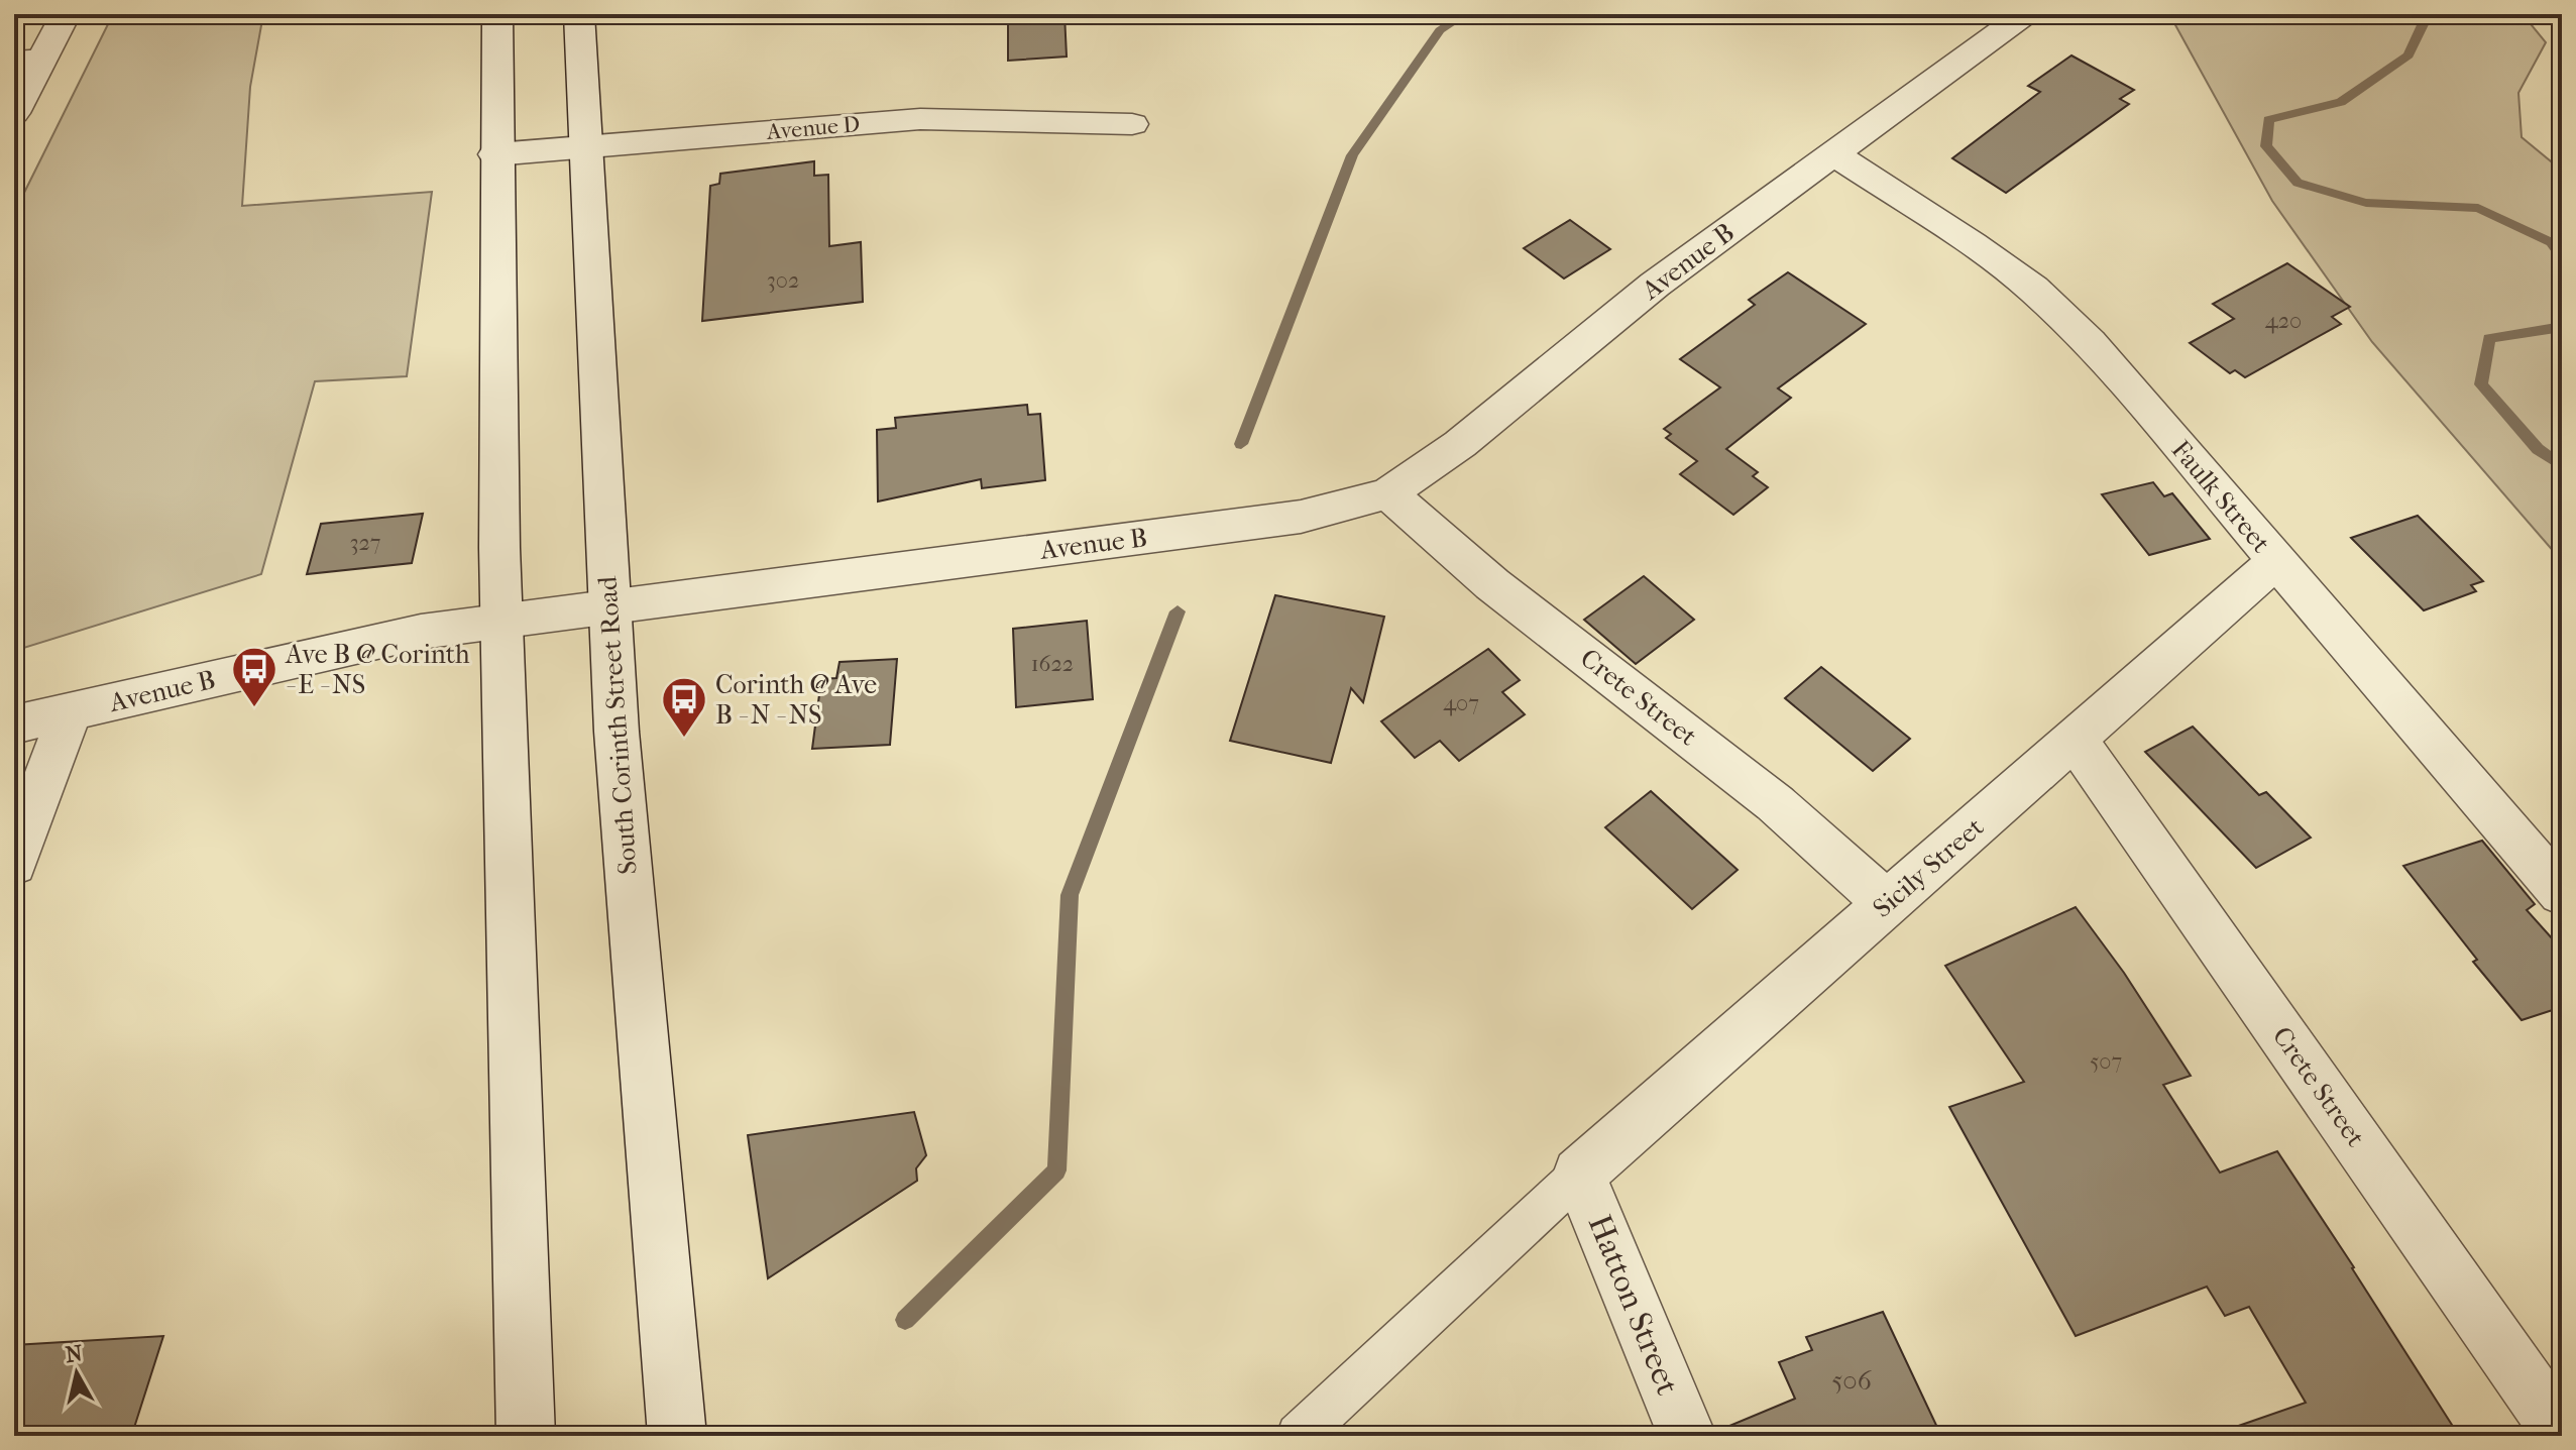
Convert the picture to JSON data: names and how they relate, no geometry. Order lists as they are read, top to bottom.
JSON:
{
  "streets": {
    "street": [
      "Avenue D",
      "Avenue B",
      "Faulk Street",
      "Crete Street",
      "South Corinth Street Road",
      "Sicily Street",
      "Hatton Street"
    ]
  },
  "crossings": [
    ["Avenue D", "South Corinth Street Road"],
    ["Avenue B", "Faulk Street"],
    ["Avenue B", "Crete Street"],
    ["Avenue B", "South Corinth Street Road"],
    ["Faulk Street", "Sicily Street"],
    ["Crete Street", "Sicily Street"],
    ["Sicily Street", "Hatton Street"]
  ],
  "places": {
    "bus stop": ["Ave B @ Corinth - E - NS", "Corinth @ Ave B - N - NS"]
  },
  "house_numbers": [
    "302",
    "420",
    "327",
    "1622",
    "407",
    "507",
    "506"
  ],
  "north": "top"
}
